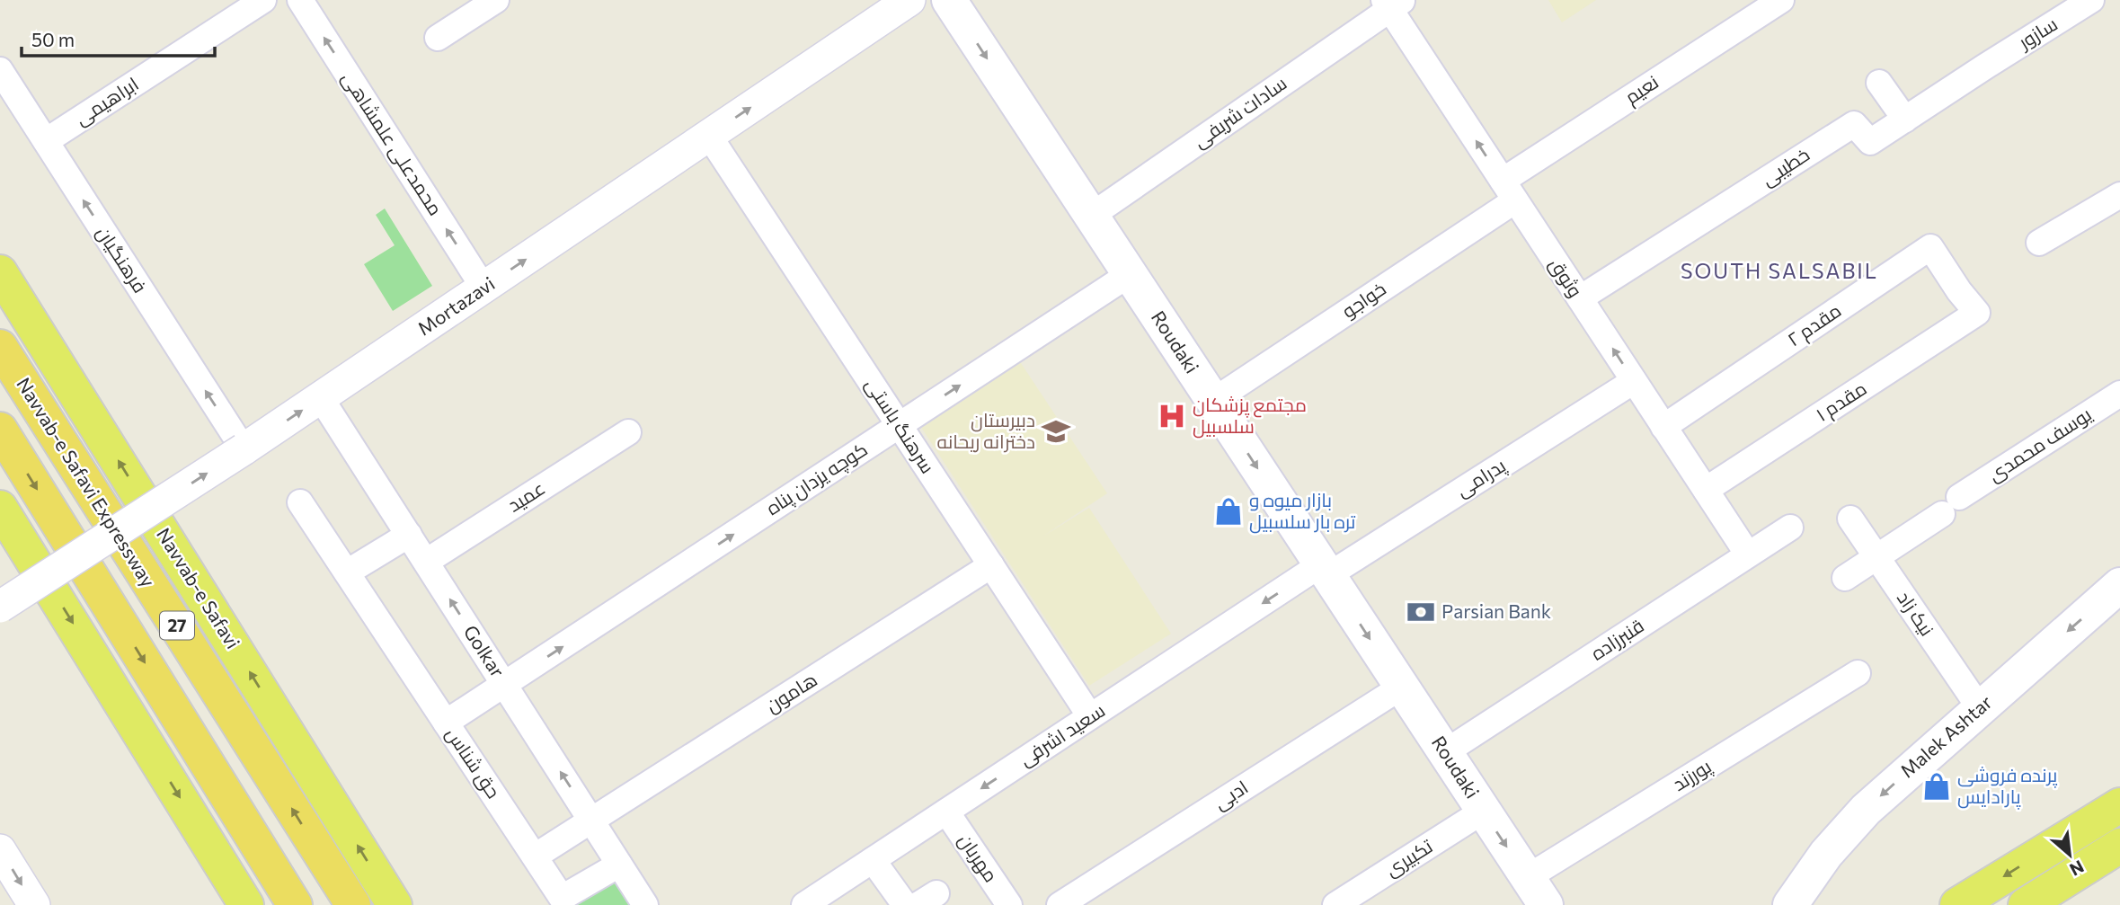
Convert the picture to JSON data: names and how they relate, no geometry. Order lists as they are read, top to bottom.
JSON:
{
  "streets": {
    "highway": ["Navvab-e Safavi Expressway", "27"],
    "main road": ["Roudaki", "Navvab-e Safavi", "Malek Ashtar"],
    "street": [
      "سازور",
      "نعیم",
      "ابراهیمی",
      "سادات شریفی",
      "محمدعلی علمشاهی",
      "خطیبی",
      "فرهنگیان",
      "وثوق",
      "خواجو",
      "Mortazavi",
      "مقدم ۲",
      "مقدم ۱",
      "سرهنگ باستی",
      "یوسف محمدی",
      "پدرامی",
      "کوچه یزدان پناه",
      "عمید",
      "نیک زاد",
      "قنبرزاده",
      "Golkar",
      "هامون",
      "سعید اشرفی",
      "حق شناس",
      "پورزند",
      "ادبی",
      "مهربان",
      "تکبیری"
    ]
  },
  "crossings": [
    ["سازور", "خطیبی"],
    ["نعیم", "وثوق"],
    ["نعیم", "خواجو"],
    ["ابراهیمی", "فرهنگیان"],
    ["سادات شریفی", "وثوق"],
    ["سادات شریفی", "Roudaki"],
    ["محمدعلی علمشاهی", "Mortazavi"],
    ["خطیبی", "وثوق"],
    ["فرهنگیان", "Mortazavi"],
    ["وثوق", "خواجو"],
    ["وثوق", "مقدم ۲"],
    ["وثوق", "مقدم ۱"],
    ["وثوق", "پدرامی"],
    ["وثوق", "قنبرزاده"],
    ["خواجو", "Roudaki"],
    ["Mortazavi", "سرهنگ باستی"],
    ["Mortazavi", "Golkar"],
    ["مقدم ۲", "مقدم ۱"],
    ["Roudaki", "پدرامی"],
    ["Roudaki", "کوچه یزدان پناه"],
    ["Roudaki", "قنبرزاده"],
    ["Roudaki", "سعید اشرفی"],
    ["Roudaki", "پورزند"],
    ["Roudaki", "ادبی"],
    ["Roudaki", "تکبیری"],
    ["سرهنگ باستی", "کوچه یزدان پناه"],
    ["سرهنگ باستی", "هامون"],
    ["سرهنگ باستی", "سعید اشرفی"],
    ["یوسف محمدی", "نیک زاد"],
    ["پدرامی", "سعید اشرفی"],
    ["کوچه یزدان پناه", "Golkar"],
    ["کوچه یزدان پناه", "حق شناس"],
    ["عمید", "Golkar"],
    ["نیک زاد", "Malek Ashtar"],
    ["Golkar", "هامون"],
    ["Golkar", "حق شناس"],
    ["هامون", "حق شناس"],
    ["سعید اشرفی", "مهربان"]
  ],
  "one_way": [
    "محمدعلی علمشاهی",
    "فرهنگیان",
    "وثوق",
    "Mortazavi",
    "Roudaki",
    "کوچه یزدان پناه",
    "Golkar",
    "سعید اشرفی"
  ],
  "districts": ["SOUTH SALSABIL"],
  "places": {
    "hospital": ["مجتمع پزشکان سلسبیل"],
    "school or university": ["دبیرستان دخترانه ریحانه"],
    "shop": ["بازار میوه و تره بار سلسبیل", "پرنده فروشی پارادایس"],
    "bank": ["Parsian Bank"]
  },
  "scale_bar": "50 m",
  "north": "bottom right"
}
